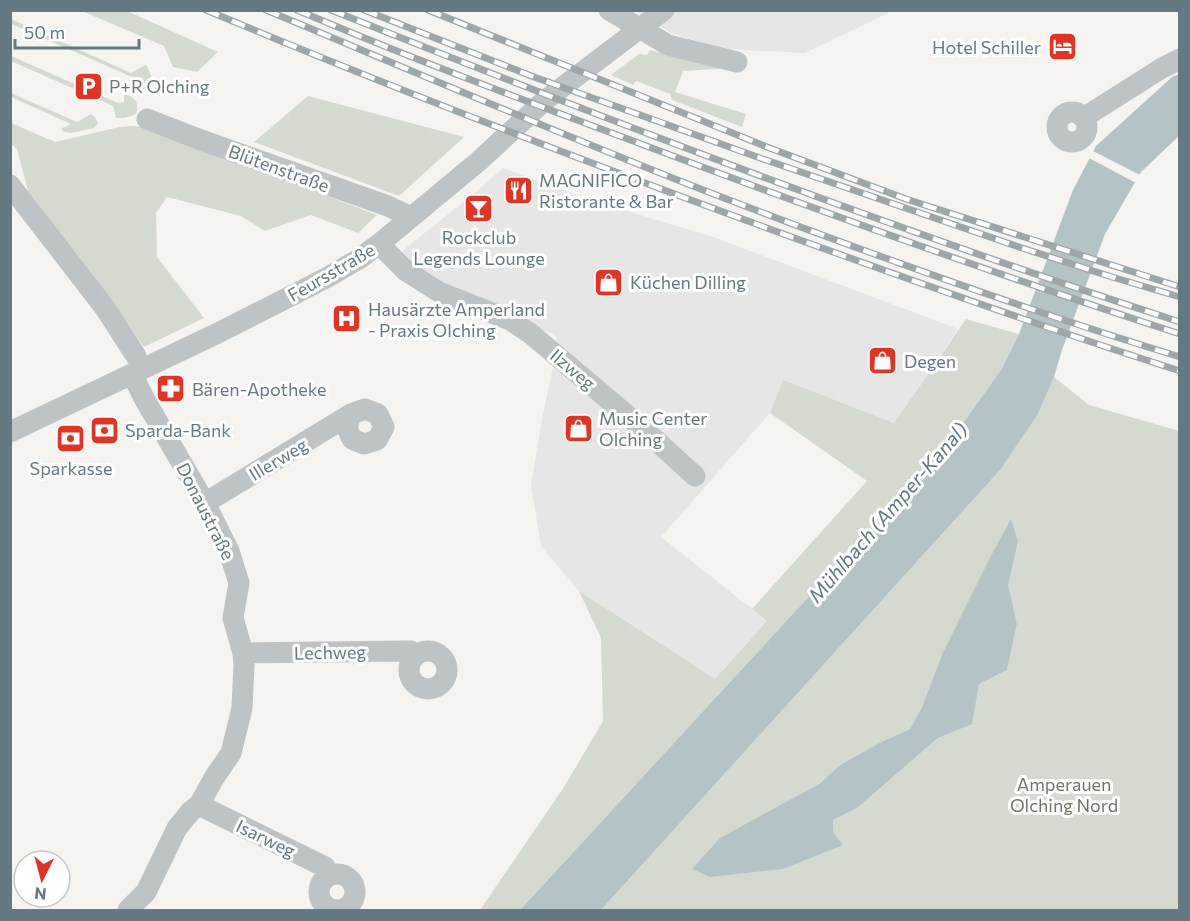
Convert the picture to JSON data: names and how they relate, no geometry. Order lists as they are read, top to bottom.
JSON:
{
  "streets": {
    "street": [
      "Blütenstraße",
      "Feursstraße",
      "Ilzweg",
      "Illerweg",
      "Donaustraße",
      "Lechweg",
      "Isarweg"
    ]
  },
  "crossings": [
    ["Blütenstraße", "Feursstraße"],
    ["Feursstraße", "Ilzweg"],
    ["Feursstraße", "Donaustraße"],
    ["Illerweg", "Donaustraße"],
    ["Donaustraße", "Lechweg"],
    ["Donaustraße", "Isarweg"]
  ],
  "water": ["Mühlbach (Amper-Kanal)"],
  "parks": ["Amperauen Olching Nord"],
  "places": {
    "hotel": ["Hotel Schiller"],
    "parking": ["P+R Olching"],
    "restaurant": ["MAGNIFICO Ristorante & Bar"],
    "bar": ["Rockclub Legends Lounge"],
    "shop": ["Küchen Dilling", "Degen", "Music Center Olching"],
    "hospital": ["Hausärzte Amperland - Praxis Olching"],
    "pharmacy": ["Bären-Apotheke"],
    "bank": ["Sparda-Bank", "Sparkasse"]
  },
  "scale_bar": "50 m",
  "north": "bottom"
}
